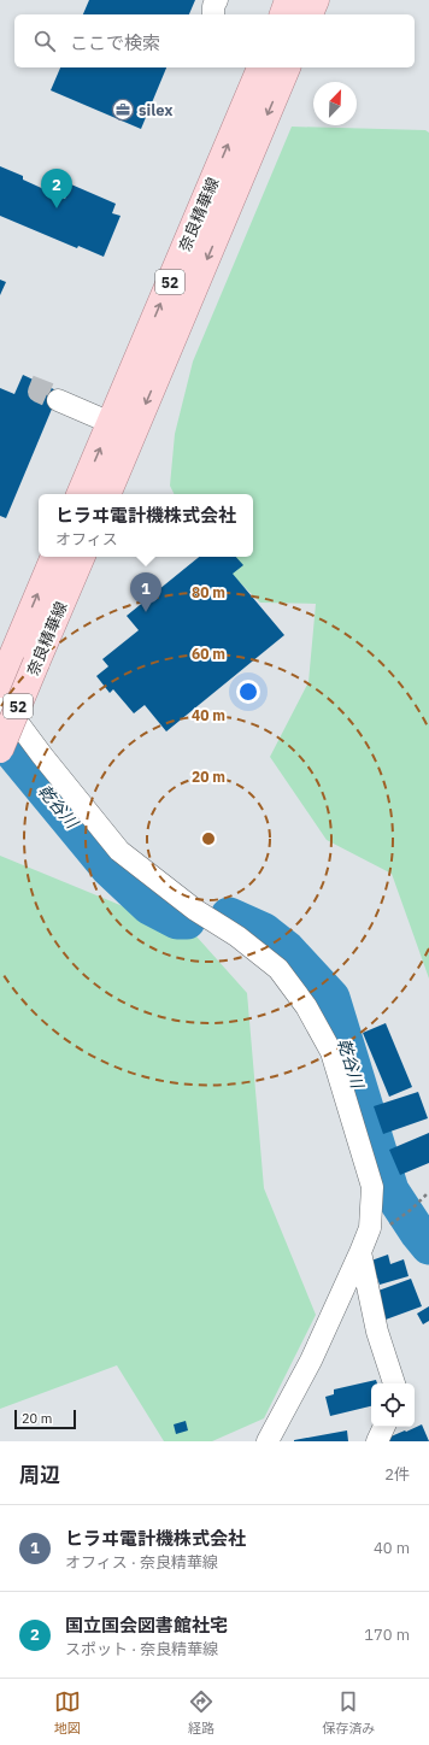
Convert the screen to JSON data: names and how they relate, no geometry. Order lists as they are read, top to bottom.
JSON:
{
  "streets": {
    "main road": ["奈良精華線", "52"]
  },
  "water": ["乾谷川"],
  "places": {
    "office": ["silex"]
  },
  "scale_bar": "20 m",
  "north": "top right",
  "page": {
    "search": "ここで検索",
    "pins": ["2", "1"],
    "popup": ["ヒラヰ電計機株式会社", "オフィス"],
    "scale": "20 m",
    "heading": ["周辺", "2件"],
    "list": [
      {
        "mark": "1",
        "name": "ヒラヰ電計機株式会社",
        "note": "オフィス · 奈良精華線",
        "value": "40 m"
      },
      {
        "mark": "2",
        "name": "国立国会図書館社宅",
        "note": "スポット · 奈良精華線",
        "value": "170 m"
      }
    ],
    "nav": ["地図", "経路", "保存済み"]
  },
  "rings": [
    "80 m",
    "60 m",
    "40 m",
    "20 m"
  ]
}
